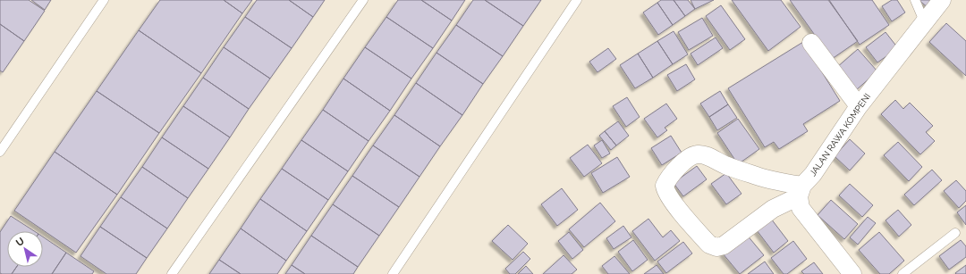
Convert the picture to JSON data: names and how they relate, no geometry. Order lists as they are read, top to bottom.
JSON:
{
  "streets": {
    "street": ["JALAN RAWA KOMPENI"]
  },
  "north": "top left"
}
